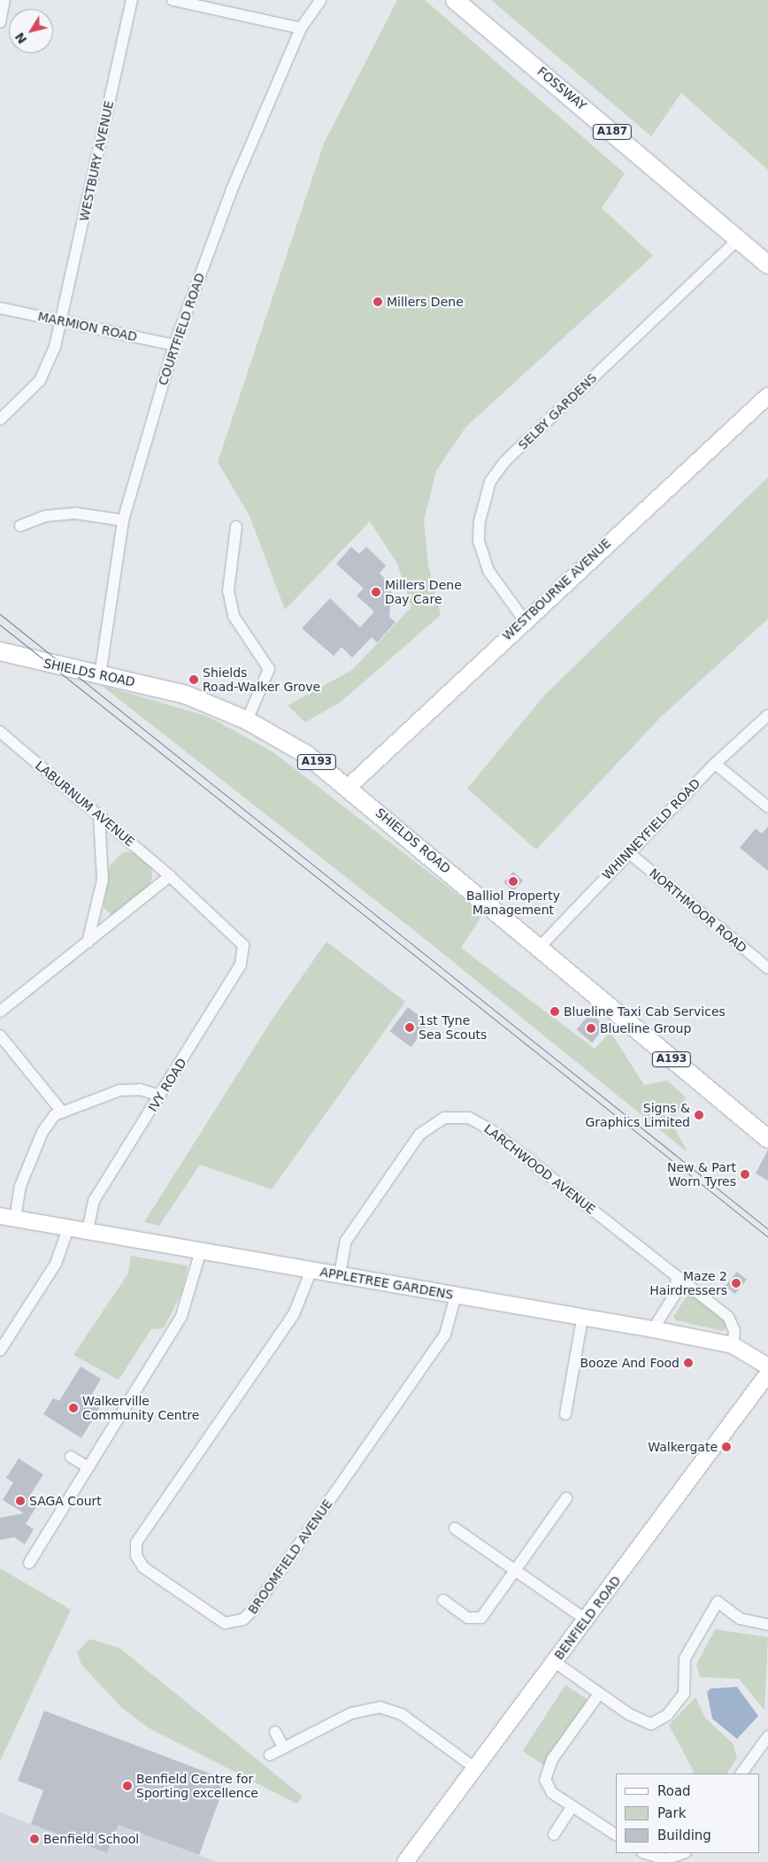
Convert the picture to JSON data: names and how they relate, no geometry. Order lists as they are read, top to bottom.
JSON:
{
  "streets": {
    "main road": [
      "FOSSWAY",
      "A187",
      "SHIELDS ROAD",
      "A193"
    ],
    "street": [
      "WESTBURY AVENUE",
      "MARMION ROAD",
      "COURTFIELD ROAD",
      "SELBY GARDENS",
      "WESTBOURNE AVENUE",
      "LABURNUM AVENUE",
      "WHINNEYFIELD ROAD",
      "NORTHMOOR ROAD",
      "IVY ROAD",
      "LARCHWOOD AVENUE",
      "APPLETREE GARDENS",
      "BROOMFIELD AVENUE",
      "BENFIELD ROAD"
    ]
  },
  "crossings": [
    ["FOSSWAY", "SELBY GARDENS"],
    ["WESTBURY AVENUE", "MARMION ROAD"],
    ["MARMION ROAD", "COURTFIELD ROAD"],
    ["COURTFIELD ROAD", "SHIELDS ROAD"],
    ["SELBY GARDENS", "WESTBOURNE AVENUE"],
    ["WESTBOURNE AVENUE", "SHIELDS ROAD"],
    ["SHIELDS ROAD", "WHINNEYFIELD ROAD"],
    ["LABURNUM AVENUE", "IVY ROAD"],
    ["WHINNEYFIELD ROAD", "NORTHMOOR ROAD"],
    ["IVY ROAD", "APPLETREE GARDENS"],
    ["LARCHWOOD AVENUE", "APPLETREE GARDENS"],
    ["APPLETREE GARDENS", "BROOMFIELD AVENUE"]
  ],
  "places": [
    "Millers Dene",
    "Millers Dene Day Care",
    "Shields Road-Walker Grove",
    "Balliol Property Management",
    "Blueline Taxi Cab Services",
    "1st Tyne Sea Scouts",
    "Blueline Group",
    "Signs & Graphics Limited",
    "New & Part Worn Tyres",
    "Maze 2 Hairdressers",
    "Booze And Food",
    "Walkerville Community Centre",
    "Walkergate",
    "SAGA Court",
    "Benfield Centre for Sporting excellence",
    "Benfield School"
  ],
  "legend": ["Road", "Park", "Building"],
  "north": "bottom left"
}
